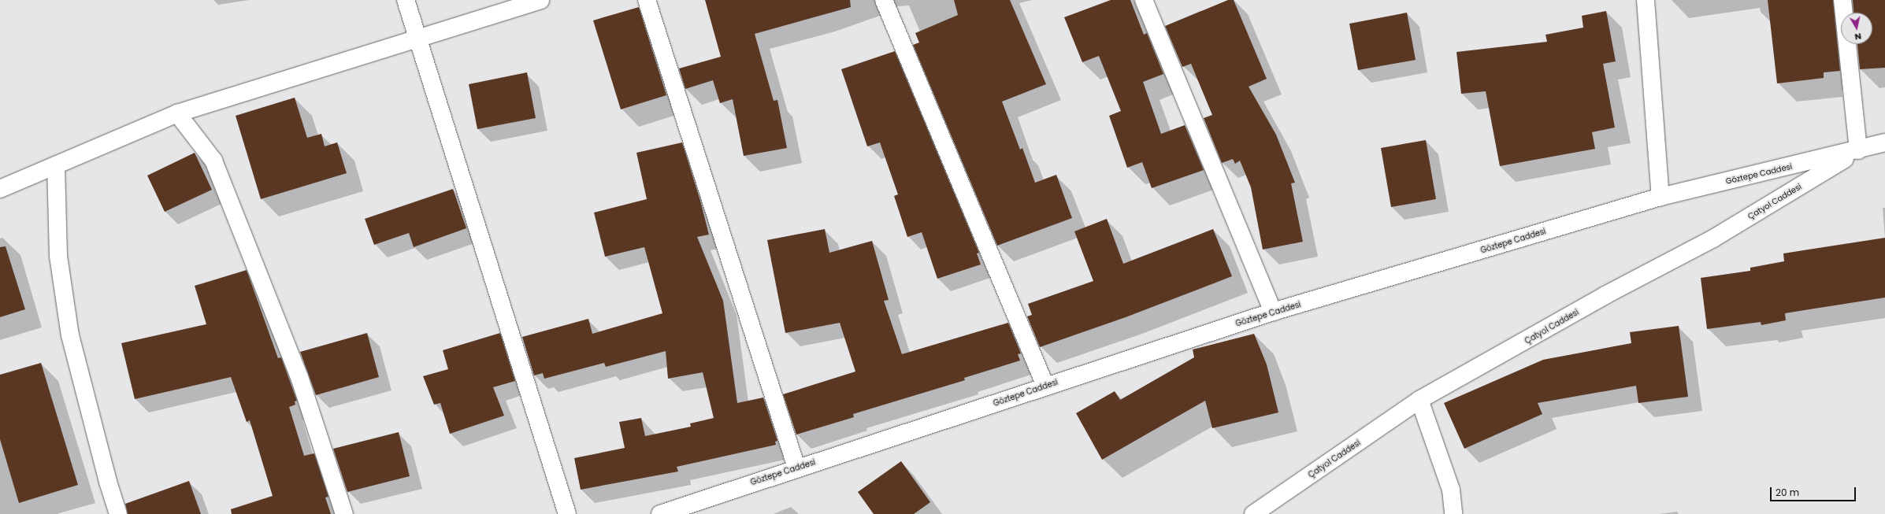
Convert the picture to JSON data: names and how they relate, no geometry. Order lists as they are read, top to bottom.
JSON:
{
  "streets": {
    "street": ["Göztepe Caddesi", "Çatyol Caddesi"]
  },
  "crossings": [
    ["Göztepe Caddesi", "Çatyol Caddesi"]
  ],
  "scale_bar": "20 m",
  "north": "bottom"
}
